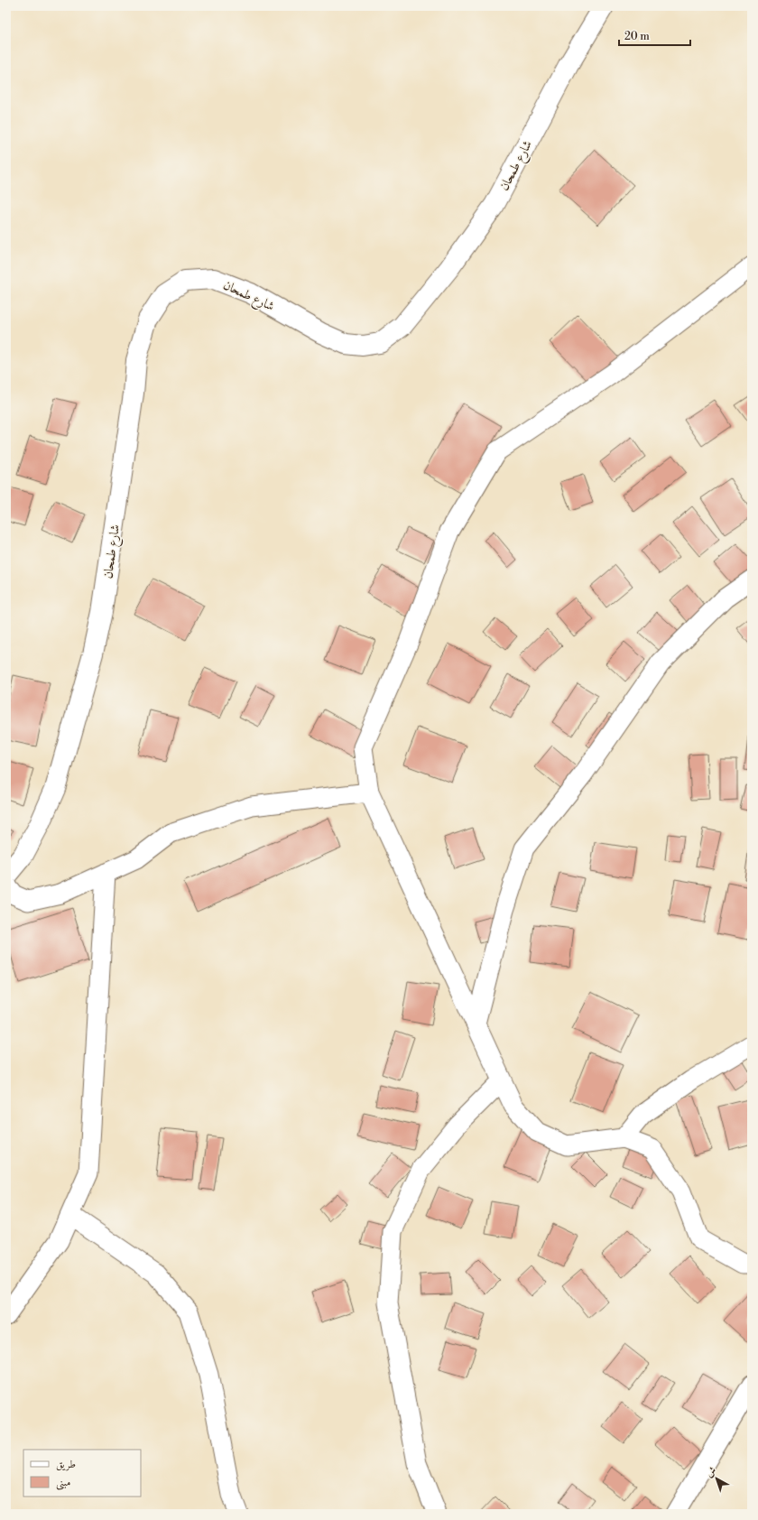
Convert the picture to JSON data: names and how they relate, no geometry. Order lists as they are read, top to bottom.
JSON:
{
  "streets": {
    "street": ["شارع طمحان"]
  },
  "legend": ["طريق", "مبنى"],
  "scale_bar": "20 m",
  "north": "top left"
}
